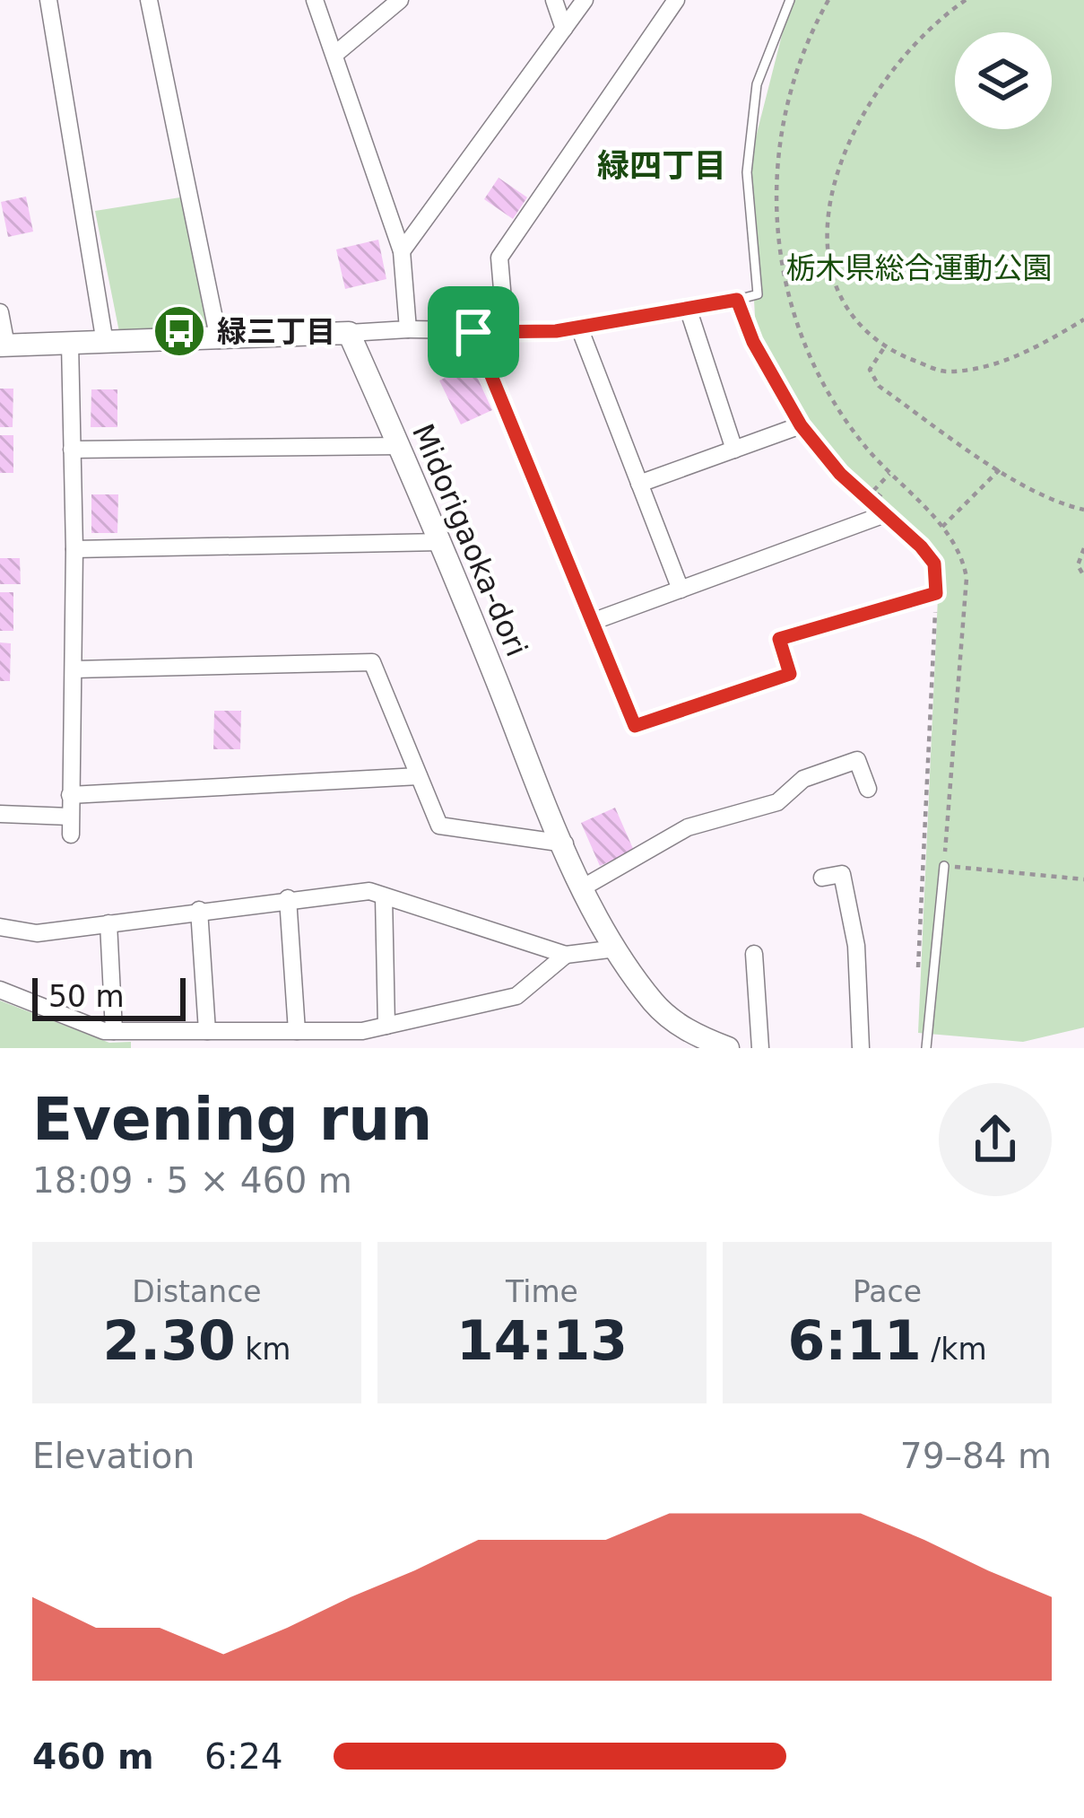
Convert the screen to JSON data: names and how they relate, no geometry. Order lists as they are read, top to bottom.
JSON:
{
  "streets": {
    "street": ["Midorigaoka-dori"]
  },
  "districts": ["緑四丁目"],
  "parks": ["栃木県総合運動公園"],
  "places": {
    "bus stop": ["緑三丁目"]
  },
  "scale_bar": "50 m",
  "page": {
    "scale": "50 m",
    "heading": ["Evening run", "18:09 · 5 × 460 m"],
    "stats": [
      ["Distance", "2.30 km"],
      ["Time", "14:13"],
      ["Pace", "6:11 /km"]
    ],
    "chart": ["Elevation", "79–84 m"],
    "list": [
      {
        "name": "460 m",
        "note": "6:24"
      }
    ]
  }
}
